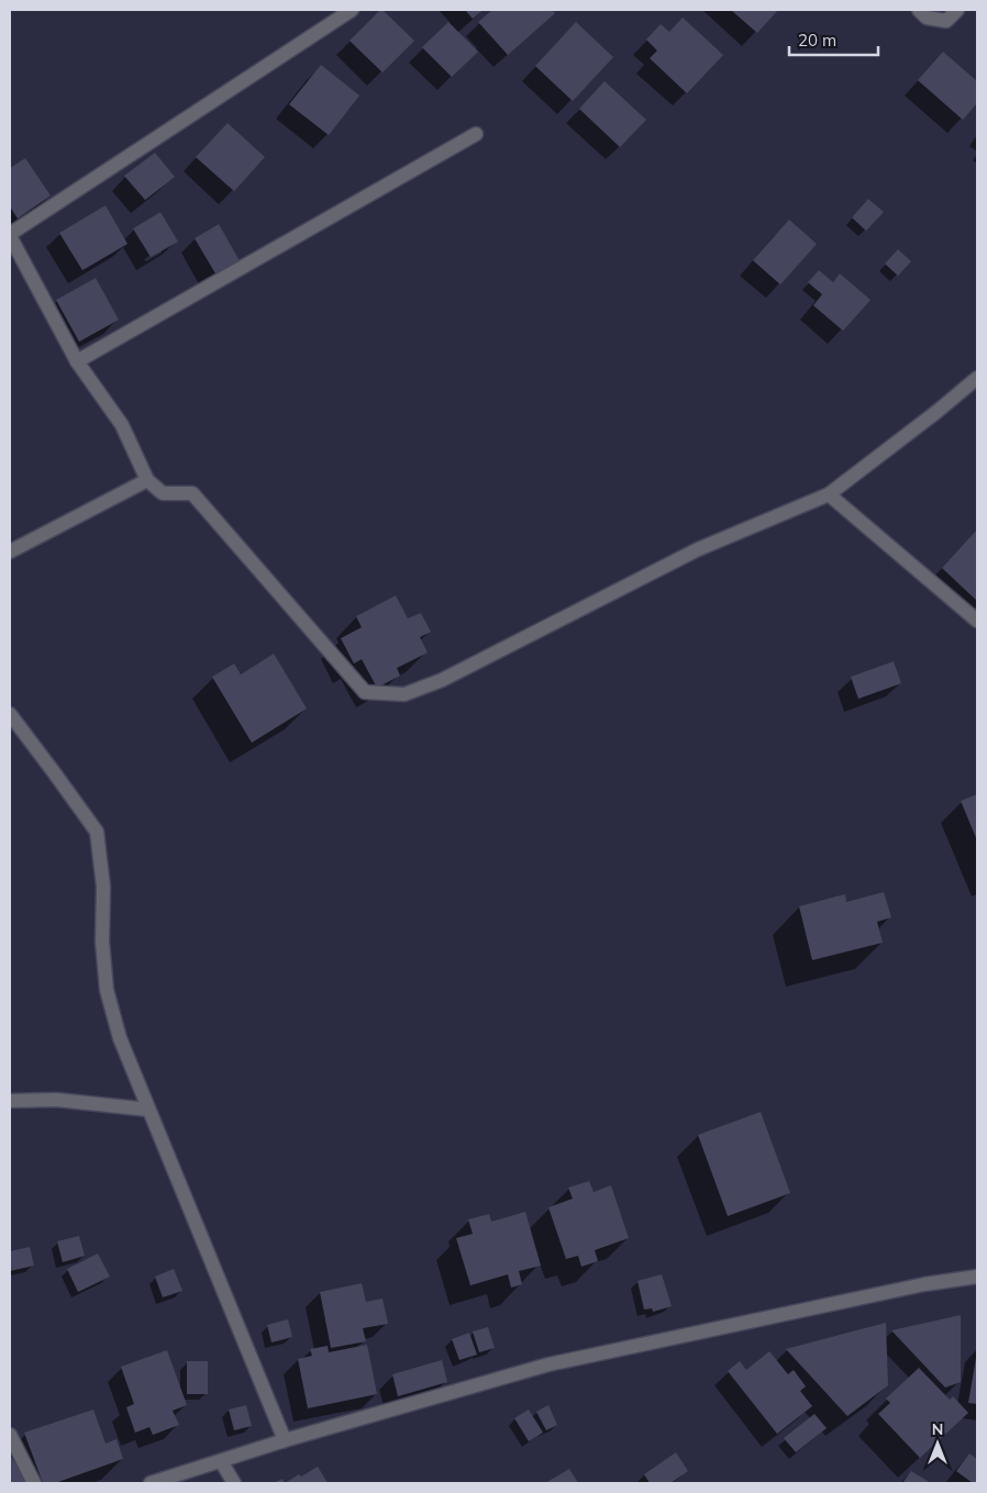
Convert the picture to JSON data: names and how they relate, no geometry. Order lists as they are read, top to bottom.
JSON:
{
  "scale_bar": "20 m",
  "north": "top"
}
